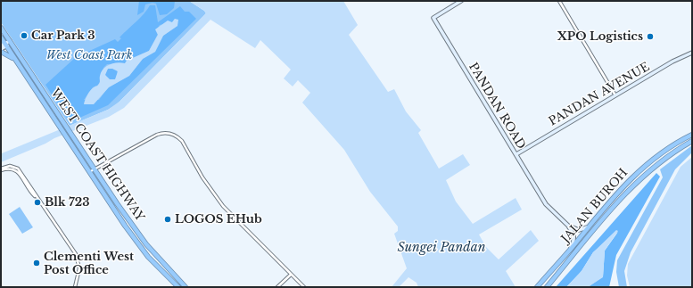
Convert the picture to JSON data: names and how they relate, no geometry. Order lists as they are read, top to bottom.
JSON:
{
  "streets": {
    "highway": ["WEST COAST HIGHWAY", "JALAN BUROH"],
    "street": ["PANDAN AVENUE", "PANDAN ROAD"]
  },
  "crossings": [
    ["PANDAN AVENUE", "PANDAN ROAD"]
  ],
  "water": ["Sungei Pandan"],
  "parks": ["West Coast Park"],
  "places": [
    "Car Park 3",
    "XPO Logistics",
    "Blk 723",
    "LOGOS EHub",
    "Clementi West Post Office"
  ]
}
